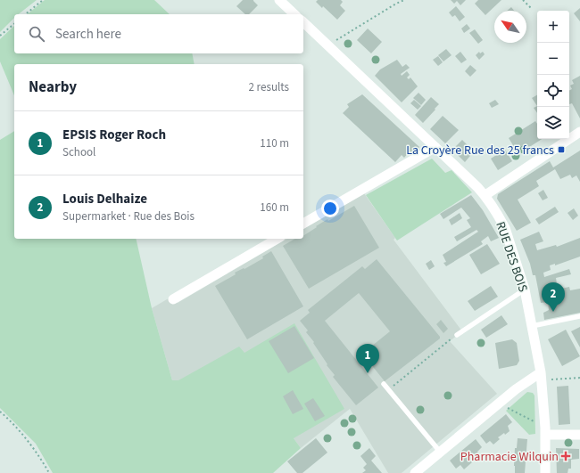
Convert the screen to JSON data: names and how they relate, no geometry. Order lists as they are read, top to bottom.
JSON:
{
  "streets": {
    "street": ["RUE DES BOIS"]
  },
  "places": {
    "transit": ["La Croyère Rue des 25 francs"],
    "health": ["Pharmacie Wilquin"]
  },
  "north": "top left",
  "page": {
    "map_buttons": ["+", "−"],
    "search": "Search here",
    "heading": ["Nearby", "2 results"],
    "list": [
      {
        "mark": "1",
        "name": "EPSIS Roger Roch",
        "note": "School",
        "value": "110 m"
      },
      {
        "mark": "2",
        "name": "Louis Delhaize",
        "note": "Supermarket · Rue des Bois",
        "value": "160 m"
      }
    ],
    "pins": ["2", "1"]
  }
}
